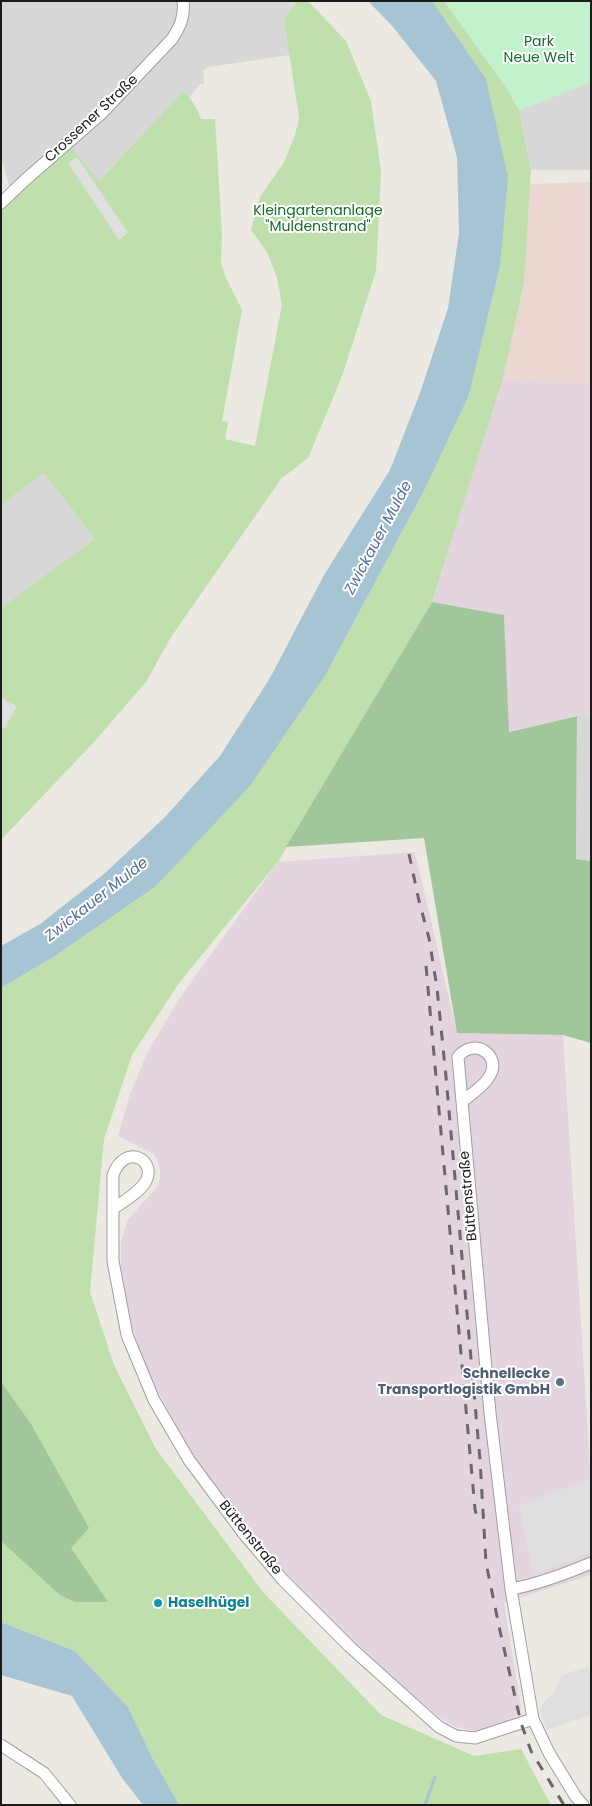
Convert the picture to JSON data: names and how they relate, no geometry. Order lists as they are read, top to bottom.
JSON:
{
  "streets": {
    "street": ["Crossener Straße", "Büttenstraße"]
  },
  "water": ["Zwickauer Mulde"],
  "parks": ["Park Neue Welt", "Kleingartenanlage \"Muldenstrand\""],
  "places": ["Schnellecke Transportlogistik GmbH", "Haselhügel"]
}
